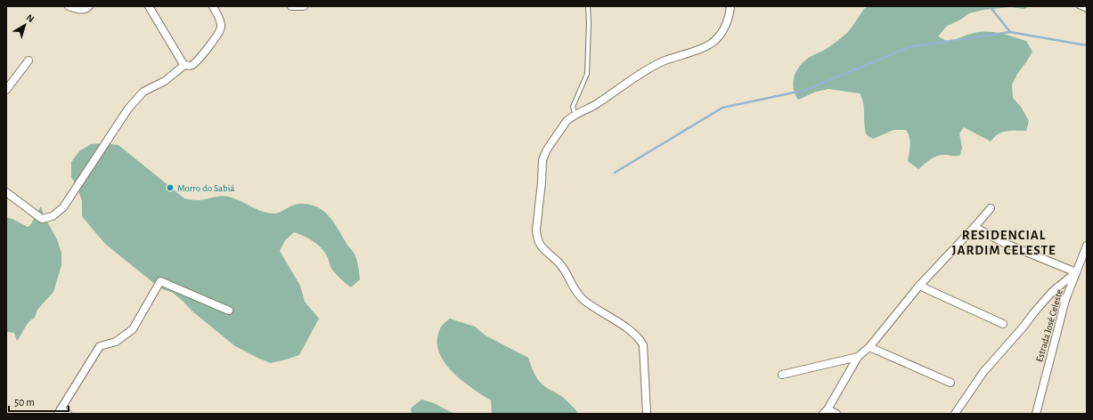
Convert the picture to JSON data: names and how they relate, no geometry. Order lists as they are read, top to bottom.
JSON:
{
  "streets": {
    "street": ["Estrada José Celeste"]
  },
  "districts": ["RESIDENCIAL JARDIM CELESTE"],
  "places": ["Morro do Sabiá"],
  "scale_bar": "50 m",
  "north": "top right"
}
